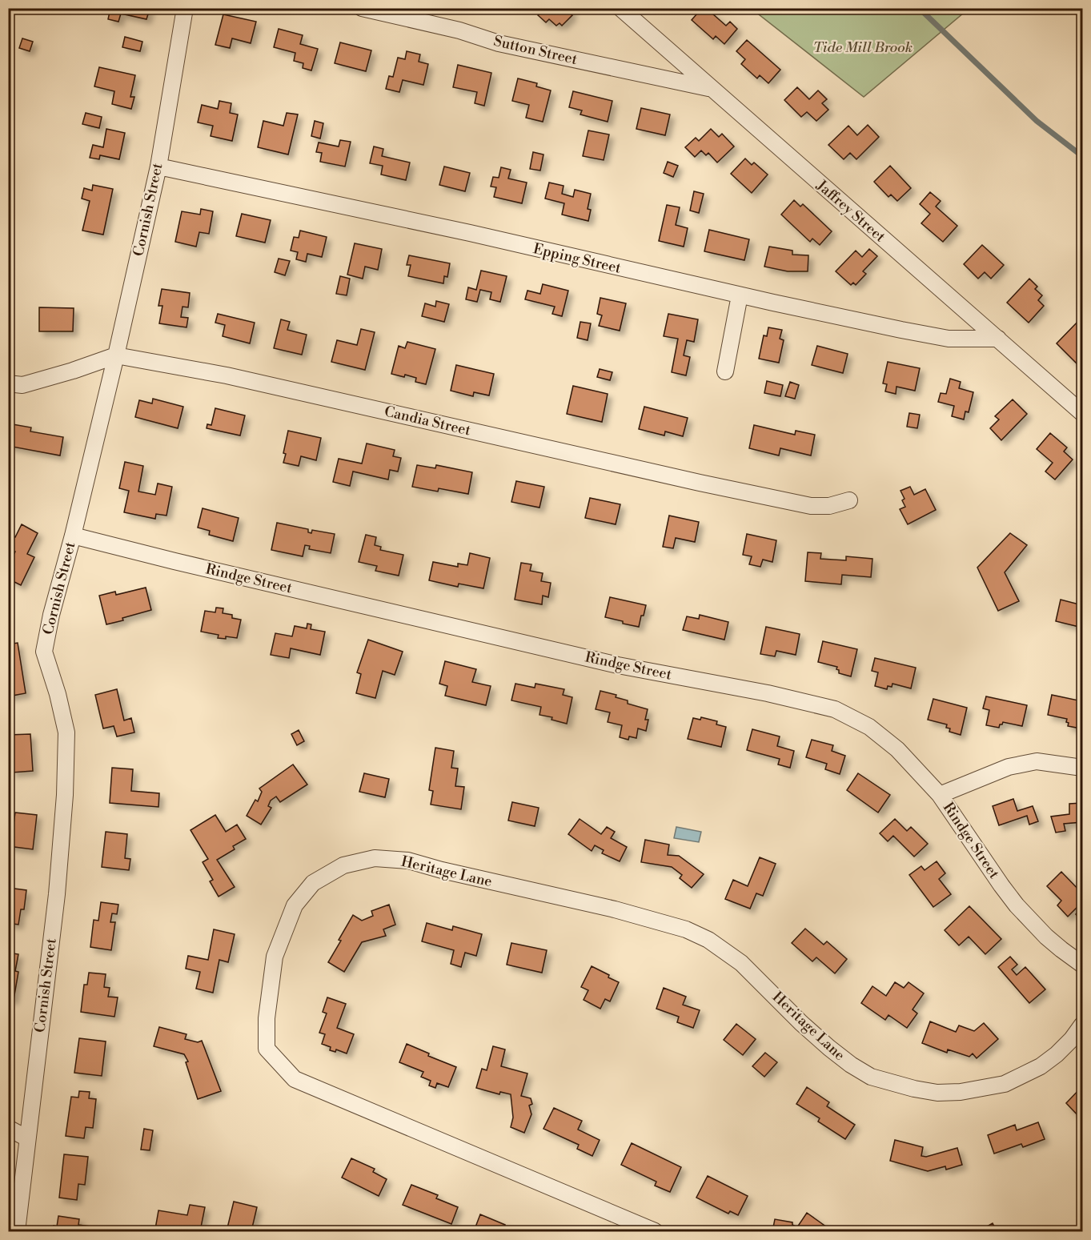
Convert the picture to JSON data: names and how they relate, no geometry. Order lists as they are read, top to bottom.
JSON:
{
  "streets": {
    "street": [
      "Sutton Street",
      "Cornish Street",
      "Jaffrey Street",
      "Epping Street",
      "Candia Street",
      "Rindge Street",
      "Heritage Lane"
    ]
  },
  "crossings": [
    ["Sutton Street", "Jaffrey Street"],
    ["Cornish Street", "Epping Street"],
    ["Cornish Street", "Candia Street"],
    ["Cornish Street", "Rindge Street"],
    ["Jaffrey Street", "Epping Street"]
  ],
  "parks": ["Tide Mill Brook"]
}
